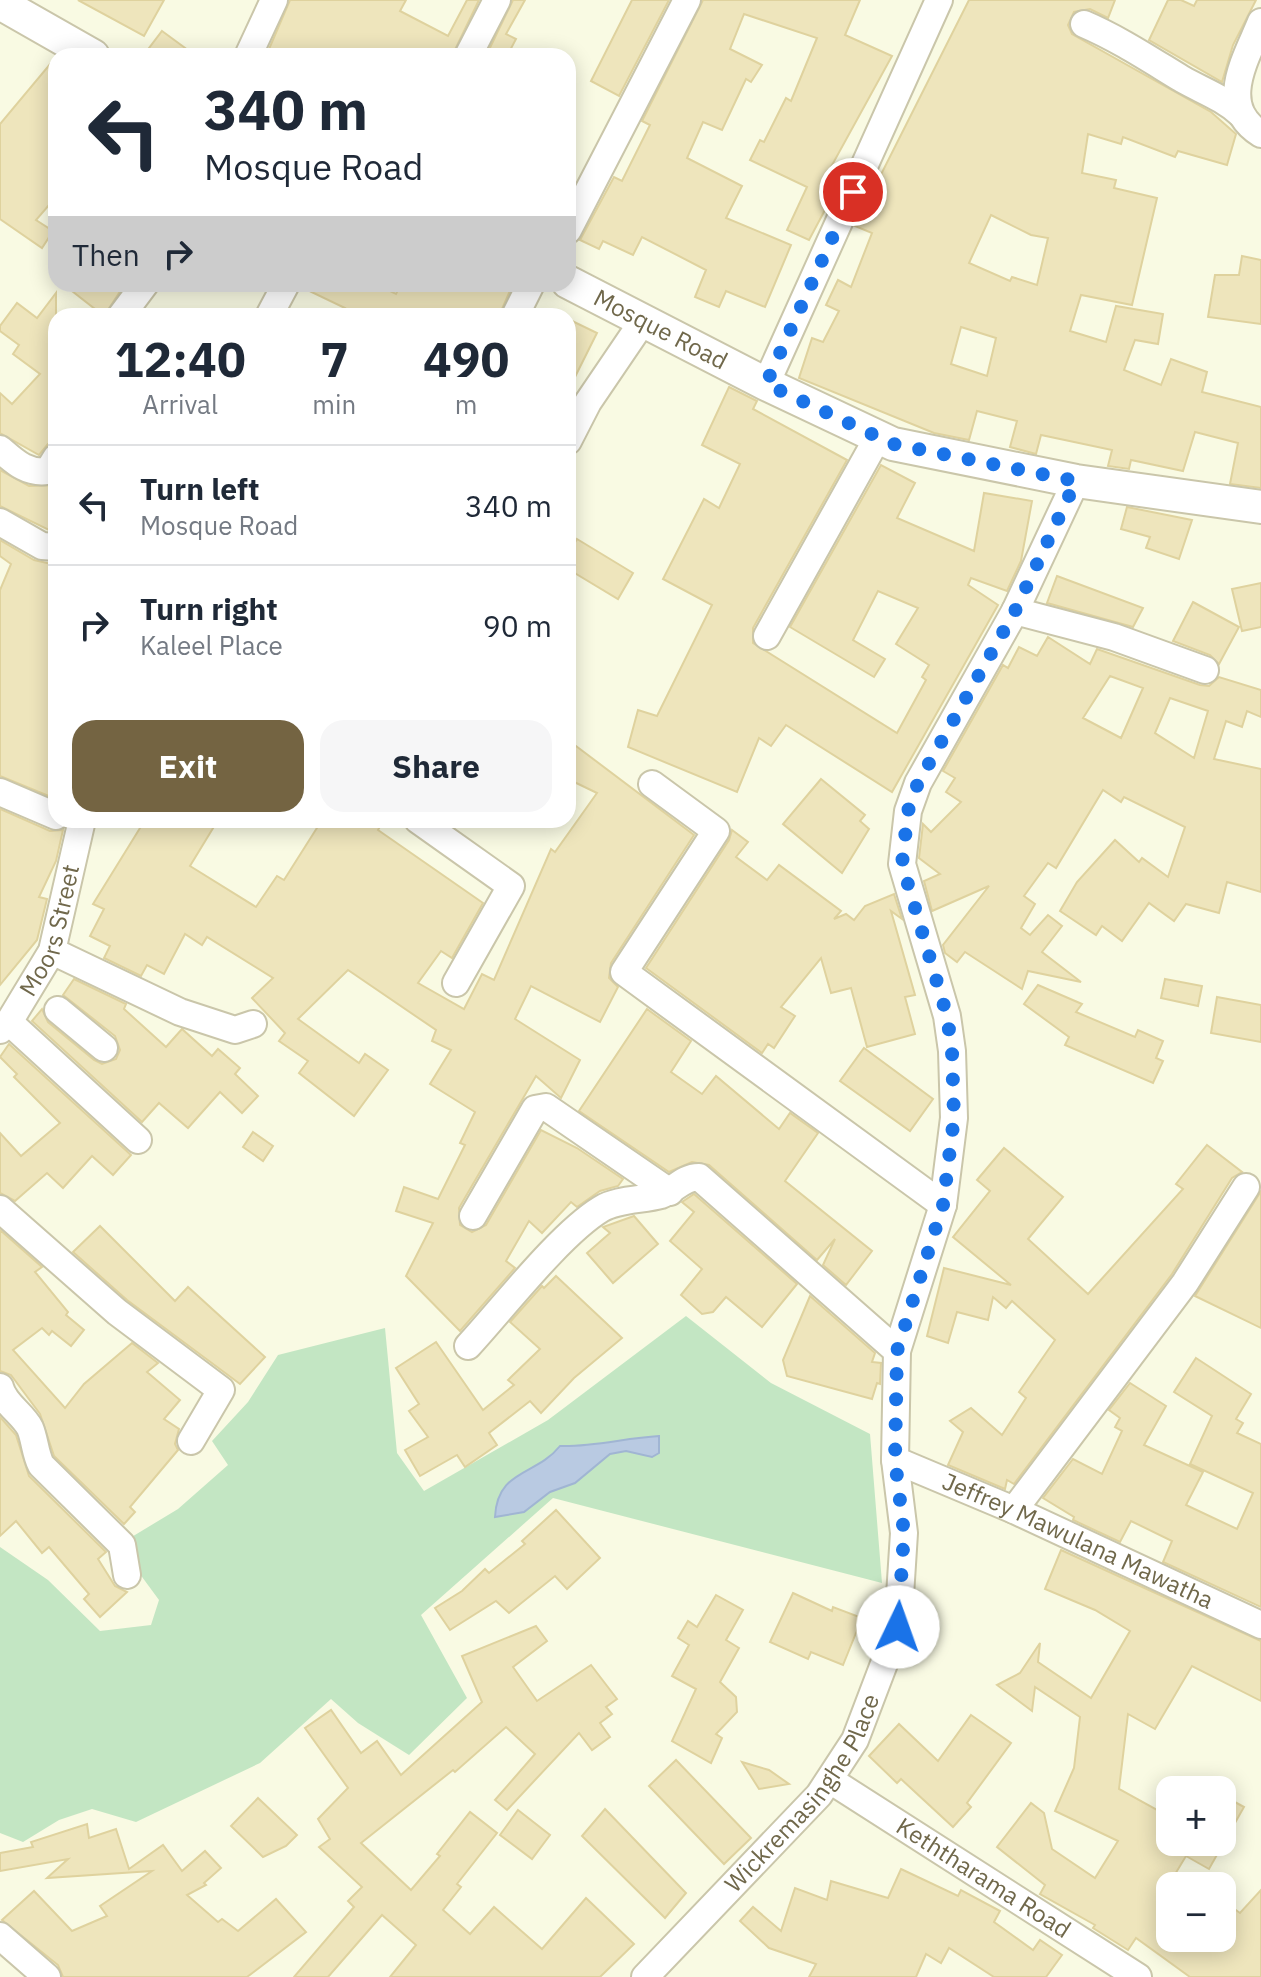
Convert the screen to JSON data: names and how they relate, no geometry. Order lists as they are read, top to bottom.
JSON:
{
  "streets": {
    "street": [
      "Mosque Road",
      "Moors Street",
      "Jeffrey Mawulana Mawatha",
      "Wickremasinghe Place",
      "Keththarama Road"
    ]
  },
  "crossings": [
    ["Mosque Road", "Wickremasinghe Place"],
    ["Jeffrey Mawulana Mawatha", "Wickremasinghe Place"],
    ["Wickremasinghe Place", "Keththarama Road"]
  ],
  "page": {
    "turn": ["340 m", "Mosque Road"],
    "then": "Then",
    "eta": [
      "12:40",
      "Arrival",
      "7",
      "min",
      "490",
      "m"
    ],
    "list": [
      {
        "name": "Turn left",
        "note": "Mosque Road",
        "value": "340 m"
      },
      {
        "name": "Turn right",
        "note": "Kaleel Place",
        "value": "90 m"
      }
    ],
    "buttons": ["Exit", "Share"],
    "map_buttons": ["+", "−"]
  }
}
